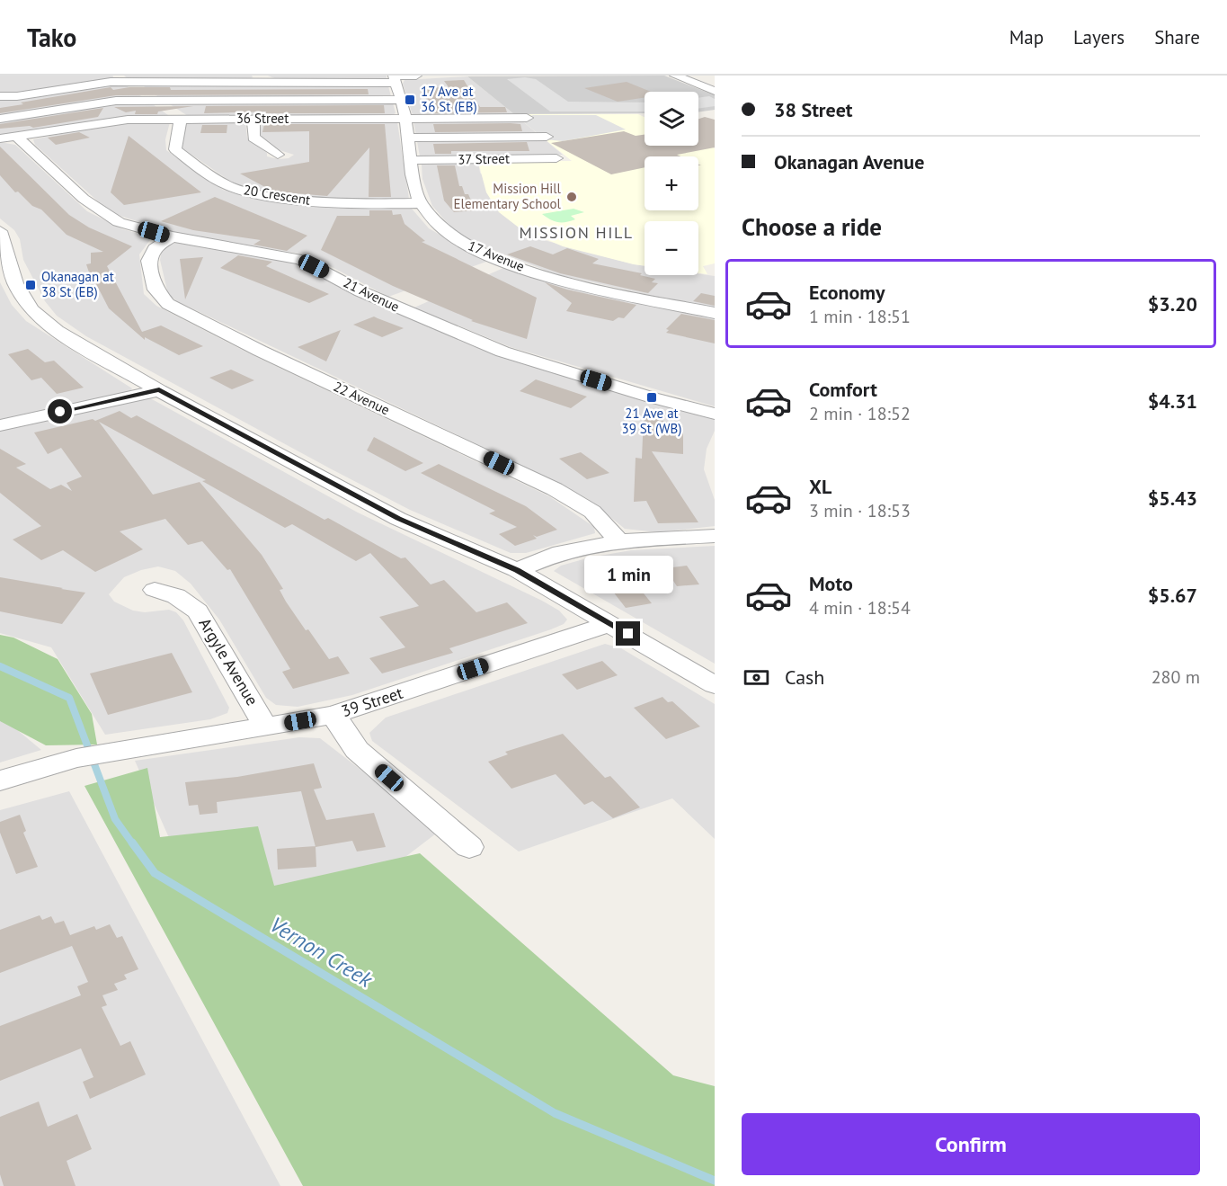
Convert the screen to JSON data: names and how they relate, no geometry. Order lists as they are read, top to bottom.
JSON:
{
  "streets": {
    "street": [
      "36 Street",
      "37 Street",
      "20 Crescent",
      "17 Avenue",
      "21 Avenue",
      "22 Avenue",
      "Argyle Avenue",
      "39 Street"
    ]
  },
  "crossings": [
    ["36 Street", "20 Crescent"],
    ["36 Street", "17 Avenue"],
    ["36 Street", "21 Avenue"],
    ["37 Street", "17 Avenue"],
    ["20 Crescent", "17 Avenue"],
    ["21 Avenue", "22 Avenue"],
    ["Argyle Avenue", "39 Street"]
  ],
  "districts": ["MISSION HILL"],
  "water": ["Vernon Creek"],
  "places": {
    "transit": ["17 Ave at 36 St (EB)", "Okanagan at 38 St (EB)", "21 Ave at 39 St (WB)"],
    "other": ["Mission Hill Elementary School"]
  },
  "page": {
    "header": "Tako",
    "nav": ["Map", "Layers", "Share"],
    "banner": ["38 Street", "Okanagan Avenue"],
    "map_buttons": ["+", "−"],
    "heading": "Choose a ride",
    "list": [
      {
        "name": "Economy",
        "note": "1 min · 18:51",
        "value": "$3.20"
      },
      {
        "name": "Comfort",
        "note": "2 min · 18:52",
        "value": "$4.31"
      },
      {
        "name": "XL",
        "note": "3 min · 18:53",
        "value": "$5.43"
      },
      {
        "name": "Moto",
        "note": "4 min · 18:54",
        "value": "$5.67"
      }
    ],
    "bubble": "1 min",
    "pay": ["Cash", "280 m"],
    "buttons": "Confirm"
  }
}
